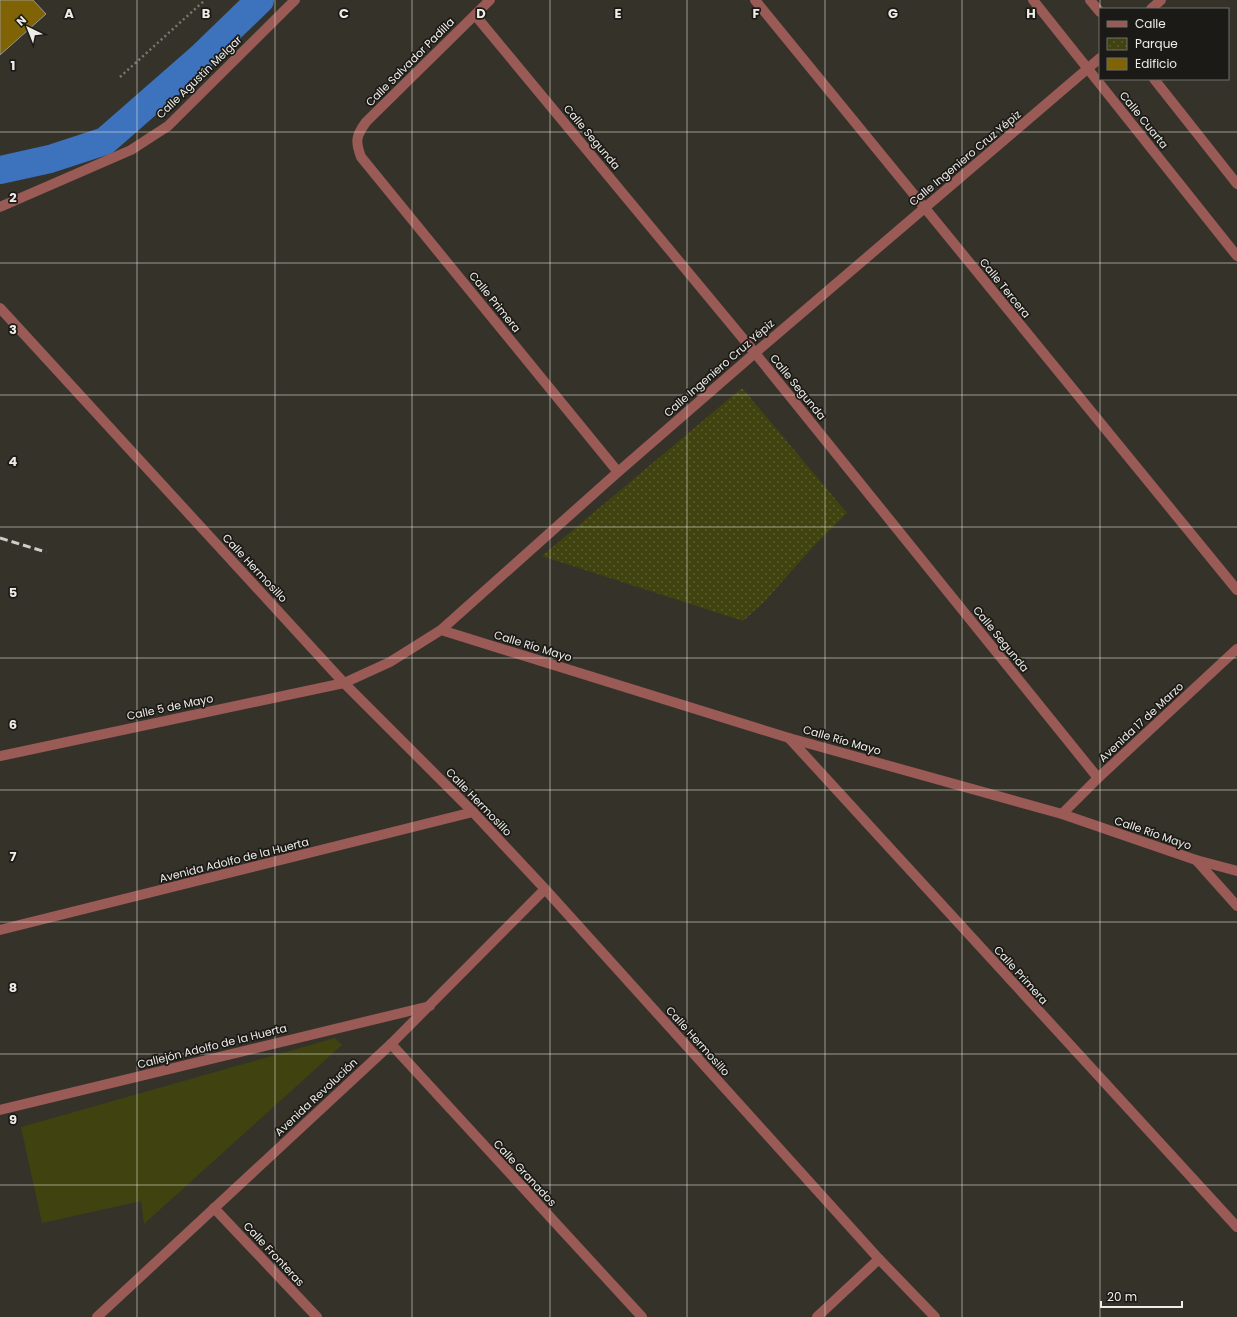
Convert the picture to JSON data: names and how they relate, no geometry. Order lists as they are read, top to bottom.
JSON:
{
  "streets": {
    "street": [
      "Calle Salvador Padilla",
      "Calle Agustín Melgar",
      "Calle Cuarta",
      "Calle Segunda",
      "Calle Ingeniero Cruz Yépiz",
      "Calle Tercera",
      "Calle Primera",
      "Calle Hermosillo",
      "Calle Río Mayo",
      "Calle 5 de Mayo",
      "Avenida 17 de Marzo",
      "Avenida Adolfo de la Huerta",
      "Callejón Adolfo de la Huerta",
      "Avenida Revolución",
      "Calle Granados",
      "Calle Fronteras"
    ]
  },
  "crossings": [
    ["Calle Salvador Padilla", "Calle Segunda"],
    ["Calle Salvador Padilla", "Calle Primera"],
    ["Calle Cuarta", "Calle Ingeniero Cruz Yépiz"],
    ["Calle Segunda", "Calle Ingeniero Cruz Yépiz"],
    ["Calle Segunda", "Avenida 17 de Marzo"],
    ["Calle Ingeniero Cruz Yépiz", "Calle Tercera"],
    ["Calle Ingeniero Cruz Yépiz", "Calle Primera"],
    ["Calle Ingeniero Cruz Yépiz", "Calle Hermosillo"],
    ["Calle Ingeniero Cruz Yépiz", "Calle Río Mayo"],
    ["Calle Ingeniero Cruz Yépiz", "Calle 5 de Mayo"],
    ["Calle Primera", "Calle Río Mayo"],
    ["Calle Hermosillo", "Calle 5 de Mayo"],
    ["Calle Hermosillo", "Avenida Adolfo de la Huerta"],
    ["Calle Hermosillo", "Avenida Revolución"],
    ["Calle Río Mayo", "Avenida 17 de Marzo"],
    ["Callejón Adolfo de la Huerta", "Avenida Revolución"],
    ["Avenida Revolución", "Calle Granados"],
    ["Avenida Revolución", "Calle Fronteras"]
  ],
  "legend": ["Calle", "Parque", "Edificio"],
  "scale_bar": "20 m",
  "north": "top left",
  "grid": {
    "columns": [
      "A",
      "B",
      "C",
      "D",
      "E",
      "F",
      "G",
      "H"
    ],
    "rows": [
      "1",
      "2",
      "3",
      "4",
      "5",
      "6",
      "7",
      "8",
      "9"
    ]
  }
}
